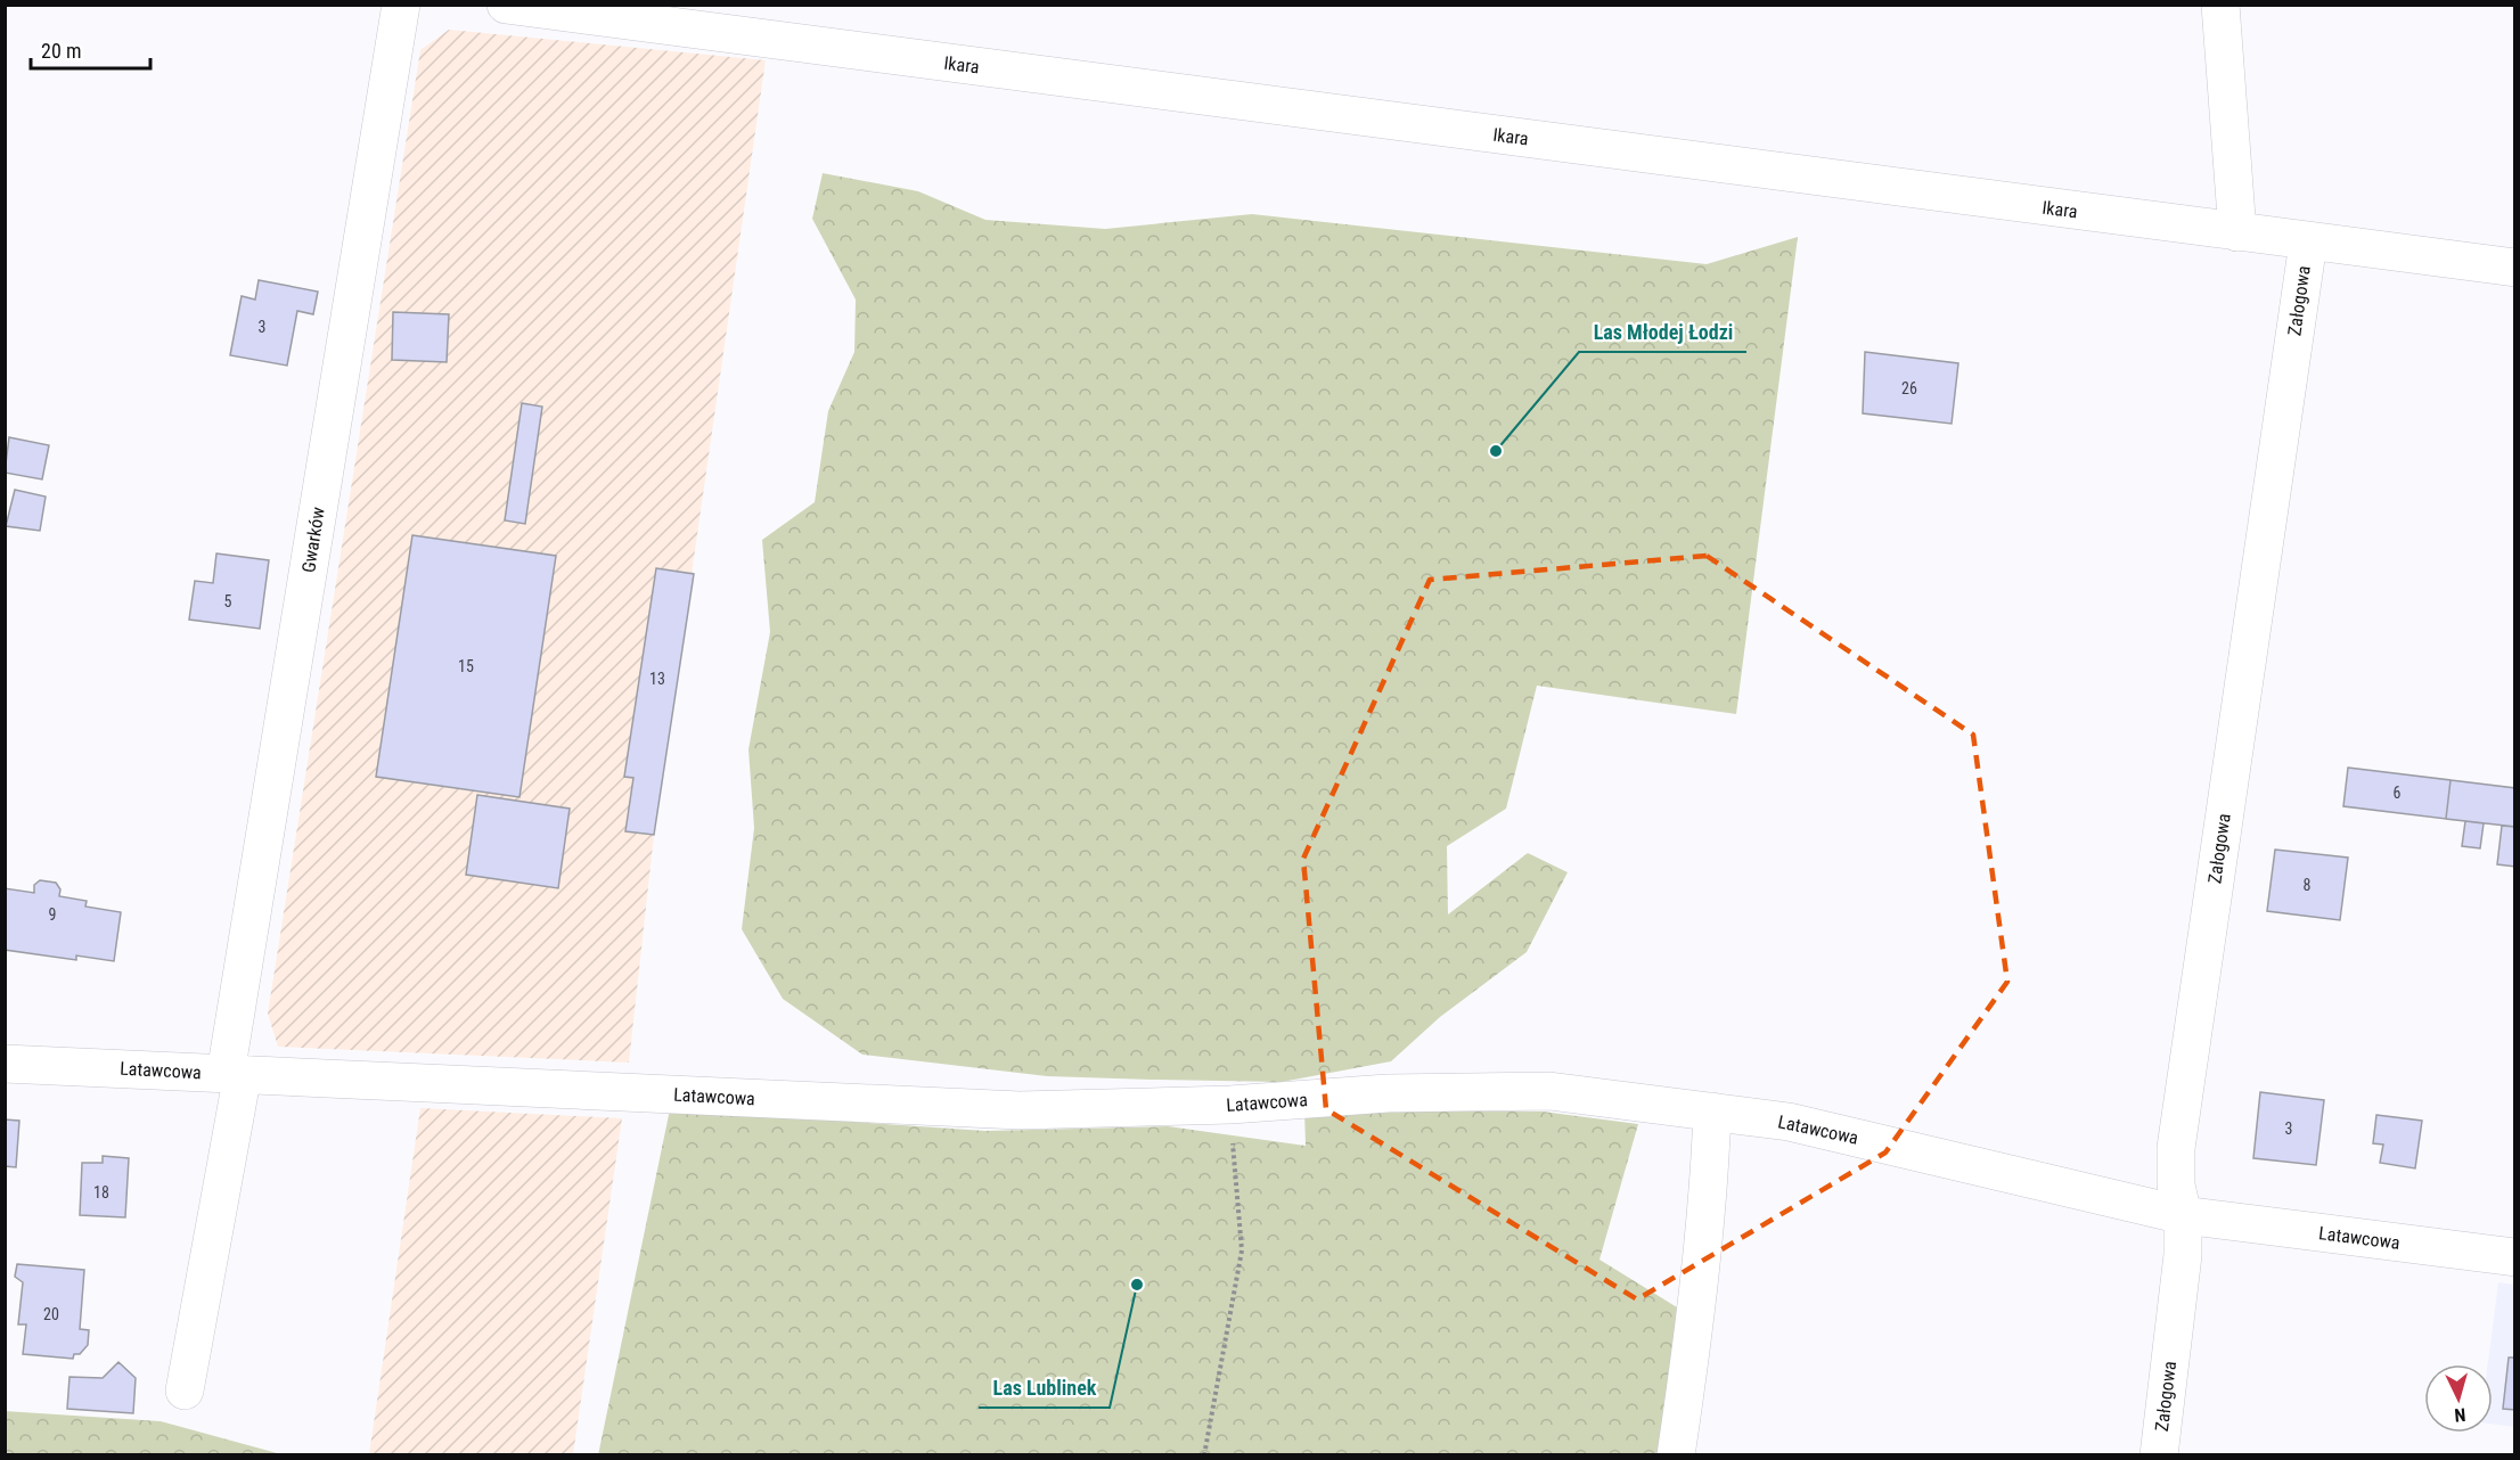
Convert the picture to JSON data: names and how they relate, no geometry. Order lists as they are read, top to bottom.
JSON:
{
  "streets": {
    "street": [
      "Ikara",
      "Załogowa",
      "Gwarków",
      "Latawcowa"
    ]
  },
  "crossings": [
    ["Ikara", "Załogowa"],
    ["Załogowa", "Latawcowa"],
    ["Gwarków", "Latawcowa"]
  ],
  "places": ["Las Młodej Łodzi", "Las Lublinek"],
  "house_numbers": [
    "3",
    "26",
    "5",
    "15",
    "13",
    "6",
    "8",
    "9",
    "3",
    "18",
    "20"
  ],
  "scale_bar": "20 m",
  "north": "bottom"
}
